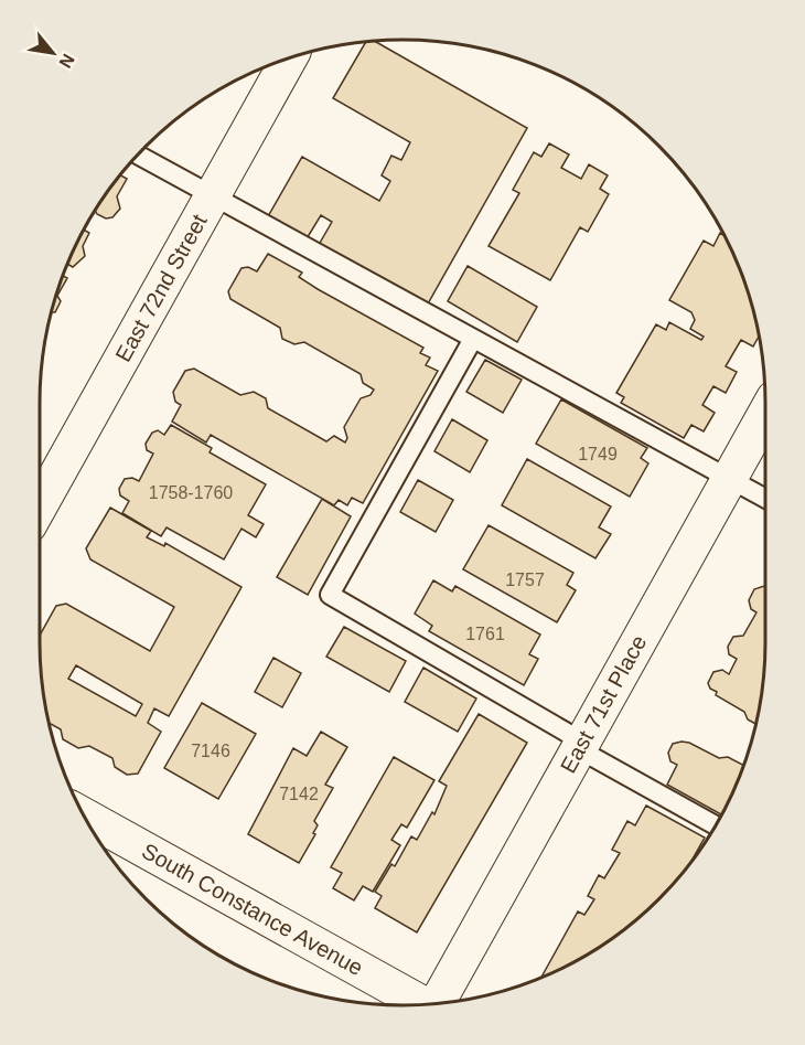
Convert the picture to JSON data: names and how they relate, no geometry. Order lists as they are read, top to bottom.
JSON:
{
  "streets": {
    "street": ["East 72nd Street", "East 71st Place", "South Constance Avenue"]
  },
  "house_numbers": [
    "1749",
    "1758-1760",
    "1757",
    "1761",
    "7146",
    "7142"
  ],
  "north": "bottom right"
}
